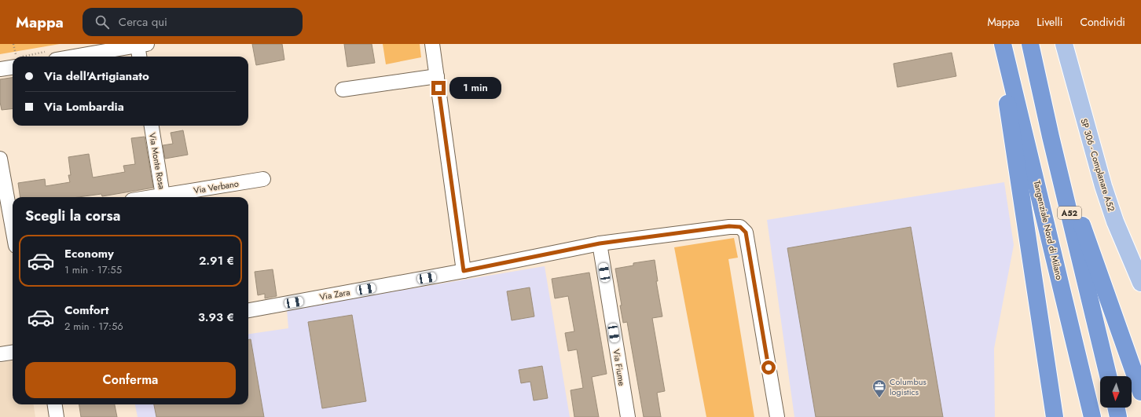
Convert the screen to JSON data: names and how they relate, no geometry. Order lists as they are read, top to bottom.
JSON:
{
  "streets": {
    "highway": ["A52", "Tangenziale Nord di Milano"],
    "main road": ["SP 306 - Complanare A52"],
    "street": [
      "Via Monte Rosa",
      "Via Verbano",
      "Via Zara",
      "Via Fiume"
    ]
  },
  "crossings": [
    ["Via Zara", "Via Fiume"]
  ],
  "places": {
    "office": ["Columbus logistics"]
  },
  "north": "bottom",
  "page": {
    "header": "Mappa",
    "search": "Cerca qui",
    "nav": ["Mappa", "Livelli", "Condividi"],
    "banner": ["Via dell'Artigianato", "Via Lombardia"],
    "bubble": "1 min",
    "heading": "Scegli la corsa",
    "list": [
      {
        "name": "Economy",
        "note": "1 min · 17:55",
        "value": "2.91 €"
      },
      {
        "name": "Comfort",
        "note": "2 min · 17:56",
        "value": "3.93 €"
      }
    ],
    "buttons": "Conferma"
  }
}
